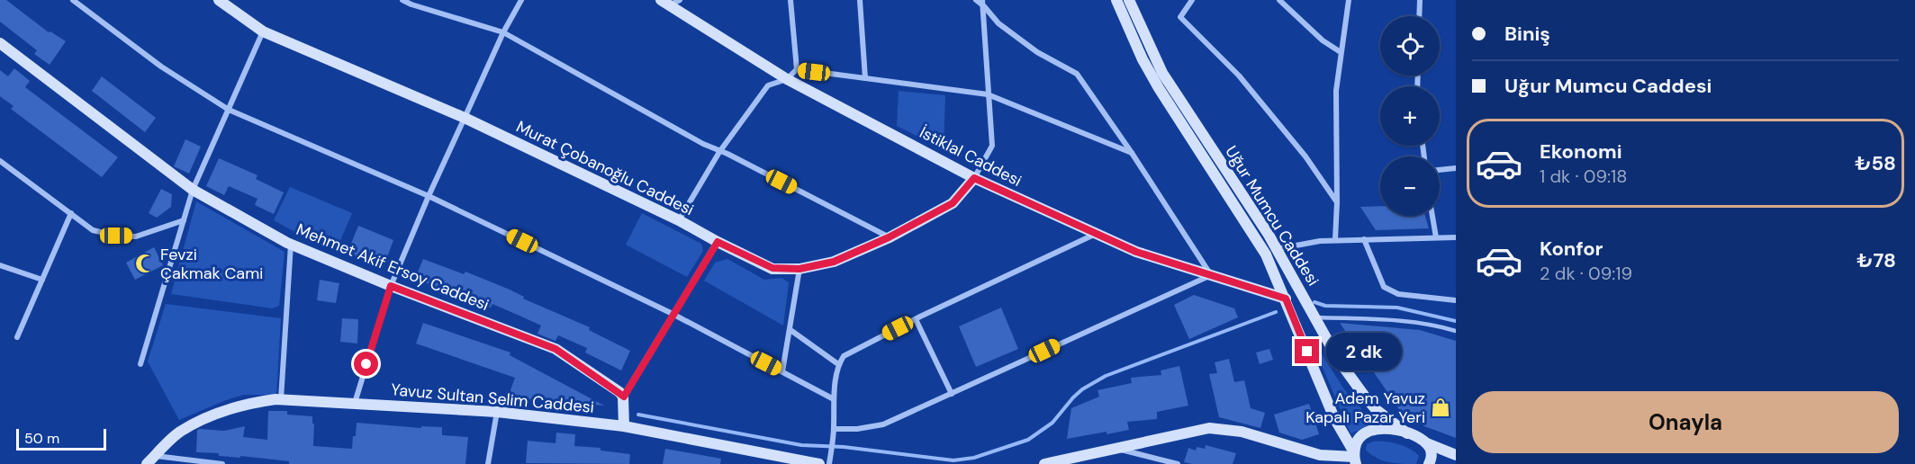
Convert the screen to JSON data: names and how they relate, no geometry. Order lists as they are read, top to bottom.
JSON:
{
  "streets": {
    "street": [
      "İstiklal Caddesi",
      "Murat Çobanoğlu Caddesi",
      "Uğur Mumcu Caddesi",
      "Mehmet Akif Ersoy Caddesi",
      "Yavuz Sultan Selim Caddesi"
    ]
  },
  "crossings": [
    ["İstiklal Caddesi", "Murat Çobanoğlu Caddesi"],
    ["İstiklal Caddesi", "Uğur Mumcu Caddesi"]
  ],
  "places": {
    "mosque": ["Fevzi Çakmak Cami"],
    "shop": ["Adem Yavuz Kapalı Pazar Yeri"]
  },
  "scale_bar": "50 m",
  "page": {
    "banner": ["Biniş", "Uğur Mumcu Caddesi"],
    "map_buttons": ["+", "−"],
    "list": [
      {
        "name": "Ekonomi",
        "note": "1 dk · 09:18",
        "value": "₺58"
      },
      {
        "name": "Konfor",
        "note": "2 dk · 09:19",
        "value": "₺78"
      }
    ],
    "bubble": "2 dk",
    "buttons": "Onayla",
    "scale": "50 m"
  }
}
